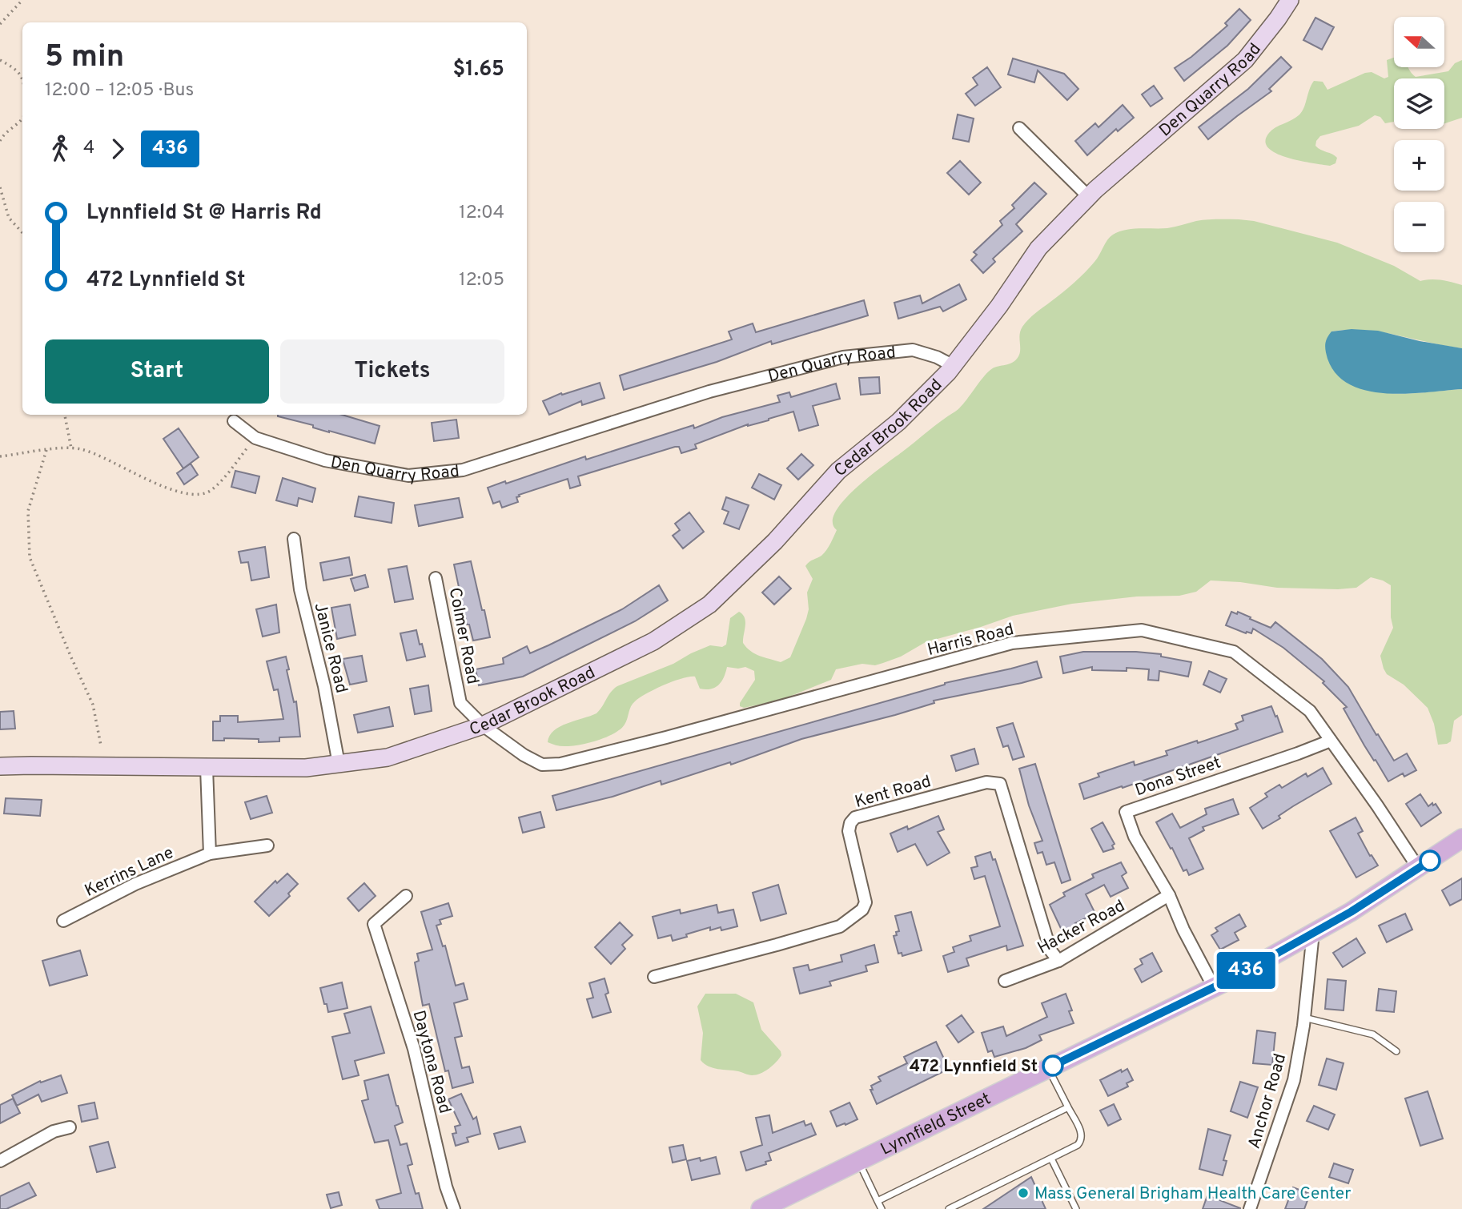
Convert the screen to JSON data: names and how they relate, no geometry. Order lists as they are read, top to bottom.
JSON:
{
  "streets": {
    "main road": ["Lynnfield Street"],
    "street": [
      "Den Quarry Road",
      "Cedar Brook Road",
      "Colmer Road",
      "Harris Road",
      "Janice Road",
      "Dona Street",
      "Kent Road",
      "Kerrins Lane",
      "Hacker Road",
      "Daytona Road",
      "Anchor Road"
    ]
  },
  "crossings": [
    ["Den Quarry Road", "Cedar Brook Road"],
    ["Cedar Brook Road", "Colmer Road"],
    ["Cedar Brook Road", "Harris Road"],
    ["Cedar Brook Road", "Janice Road"],
    ["Colmer Road", "Harris Road"],
    ["Harris Road", "Dona Street"],
    ["Harris Road", "Lynnfield Street"],
    ["Dona Street", "Hacker Road"],
    ["Dona Street", "Lynnfield Street"],
    ["Kent Road", "Hacker Road"],
    ["Anchor Road", "Lynnfield Street"]
  ],
  "places": ["472 Lynnfield St", "Mass General Brigham Health Care Center"],
  "lines": ["bus line 436"],
  "north": "left",
  "page": {
    "on_map": "436",
    "map_buttons": ["+", "−"],
    "heading": ["5 min", "12:00 – 12:05 · Bus", "$1.65"],
    "legs": ["4", "436"],
    "list": [
      {
        "name": "Lynnfield St @ Harris Rd",
        "value": "12:04"
      },
      {
        "name": "472 Lynnfield St",
        "value": "12:05"
      }
    ],
    "buttons": ["Start", "Tickets"]
  }
}
